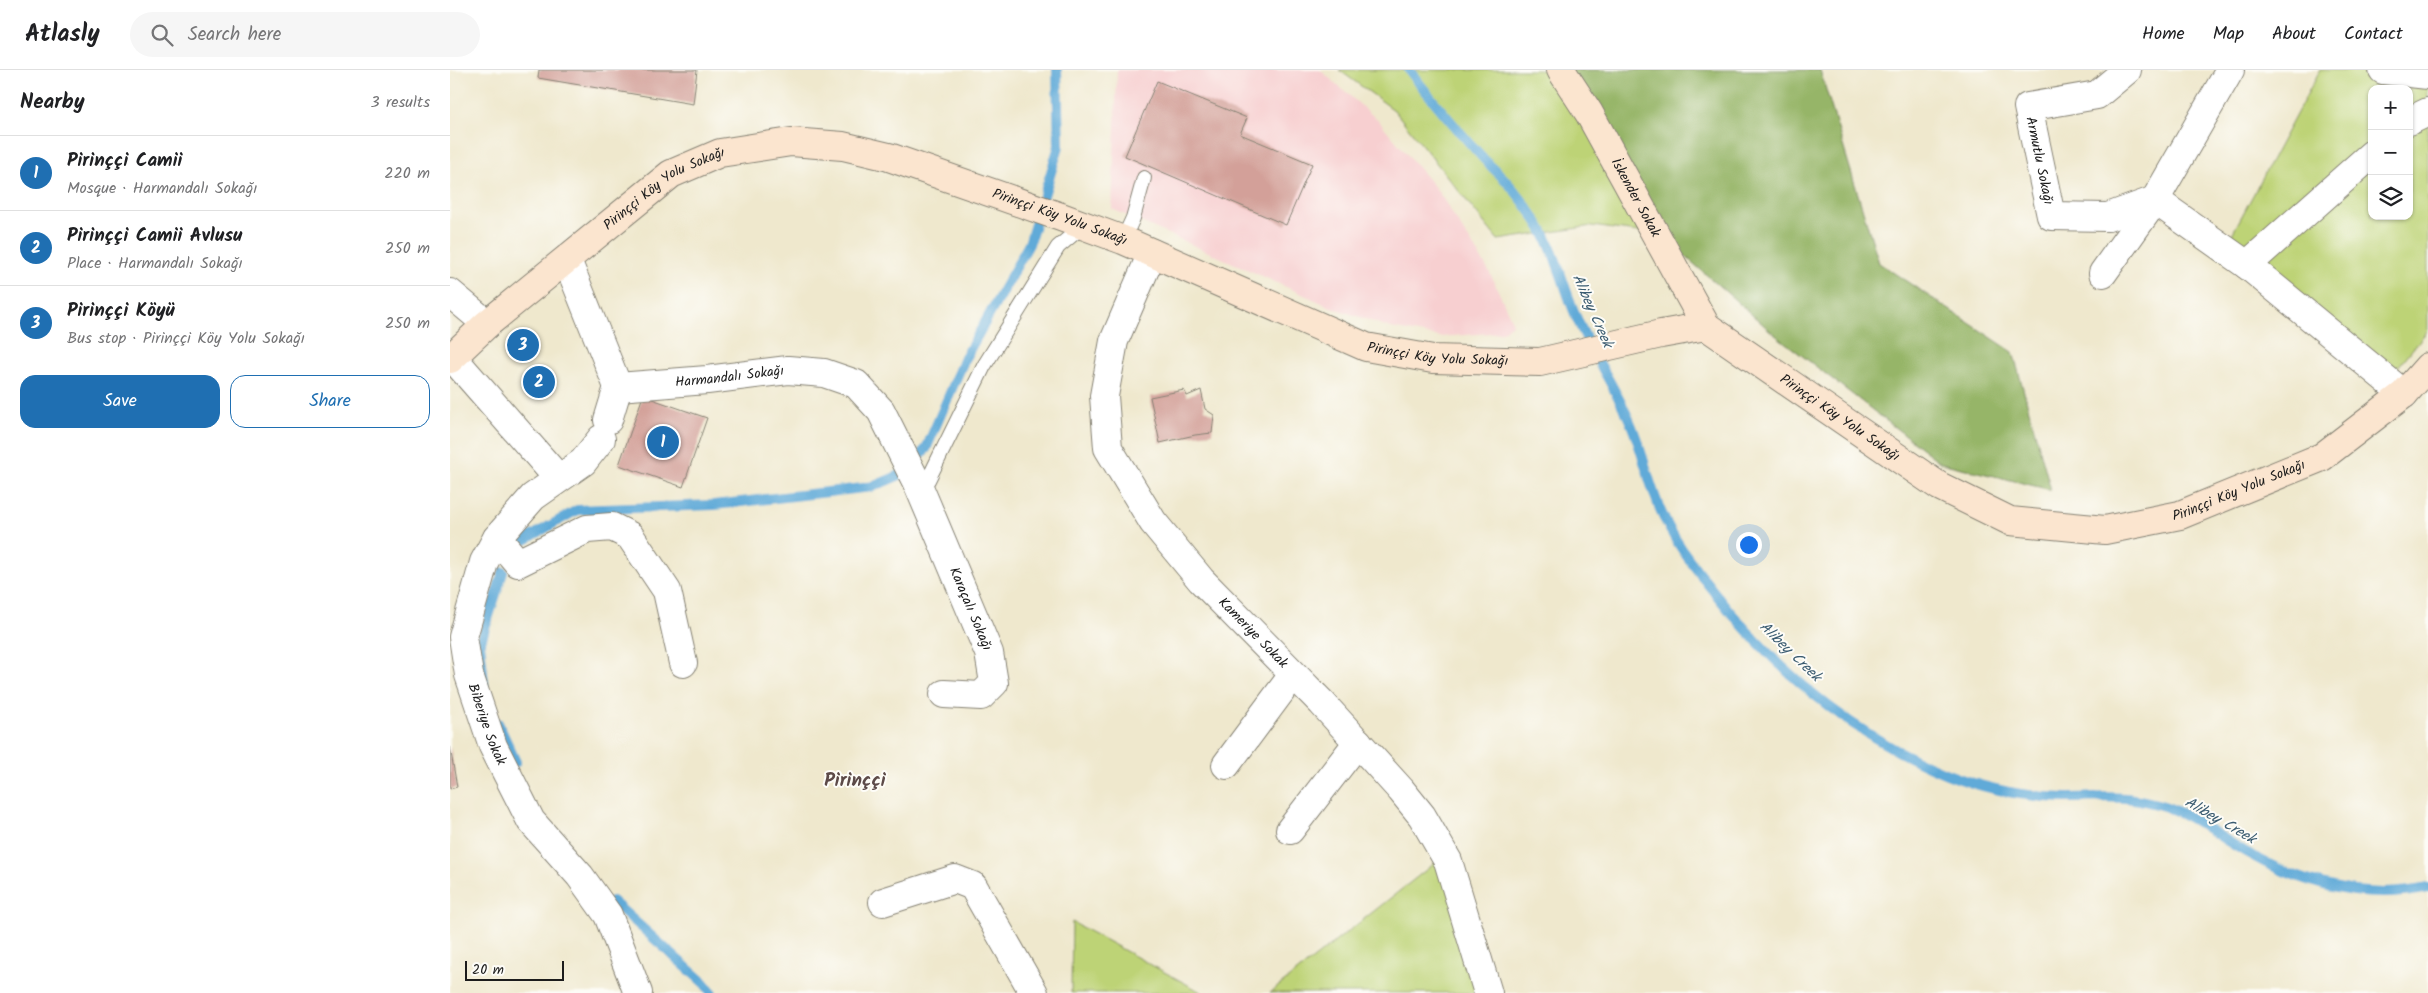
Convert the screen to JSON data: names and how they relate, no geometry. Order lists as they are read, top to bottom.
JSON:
{
  "streets": {
    "main road": ["Pirinççi Köy Yolu Sokağı", "İskender Sokak"],
    "street": [
      "Armutlu Sokağı",
      "Harmandalı Sokağı",
      "Karaçalı Sokağı",
      "Kameriye Sokak",
      "Biberiye Sokak"
    ]
  },
  "crossings": [
    ["Pirinççi Köy Yolu Sokağı", "İskender Sokak"],
    ["Pirinççi Köy Yolu Sokağı", "Kameriye Sokak"],
    ["Harmandalı Sokağı", "Karaçalı Sokağı"],
    ["Harmandalı Sokağı", "Biberiye Sokak"]
  ],
  "districts": ["Pirinççi"],
  "water": ["Alibey Creek"],
  "scale_bar": "20 m",
  "page": {
    "header": "Atlasly",
    "search": "Search here",
    "nav": [
      "Home",
      "Map",
      "About",
      "Contact"
    ],
    "heading": ["Nearby", "3 results"],
    "map_buttons": ["+", "−"],
    "list": [
      {
        "mark": "1",
        "name": "Pirinççi Camii",
        "note": "Mosque · Harmandalı Sokağı",
        "value": "220 m"
      },
      {
        "mark": "2",
        "name": "Pirinççi Camii Avlusu",
        "note": "Place · Harmandalı Sokağı",
        "value": "250 m"
      },
      {
        "mark": "3",
        "name": "Pirinççi Köyü",
        "note": "Bus stop · Pirinççi Köy Yolu Sokağı",
        "value": "250 m"
      }
    ],
    "pins": ["3", "2", "1"],
    "buttons": ["Save", "Share"],
    "scale": "20 m"
  }
}
